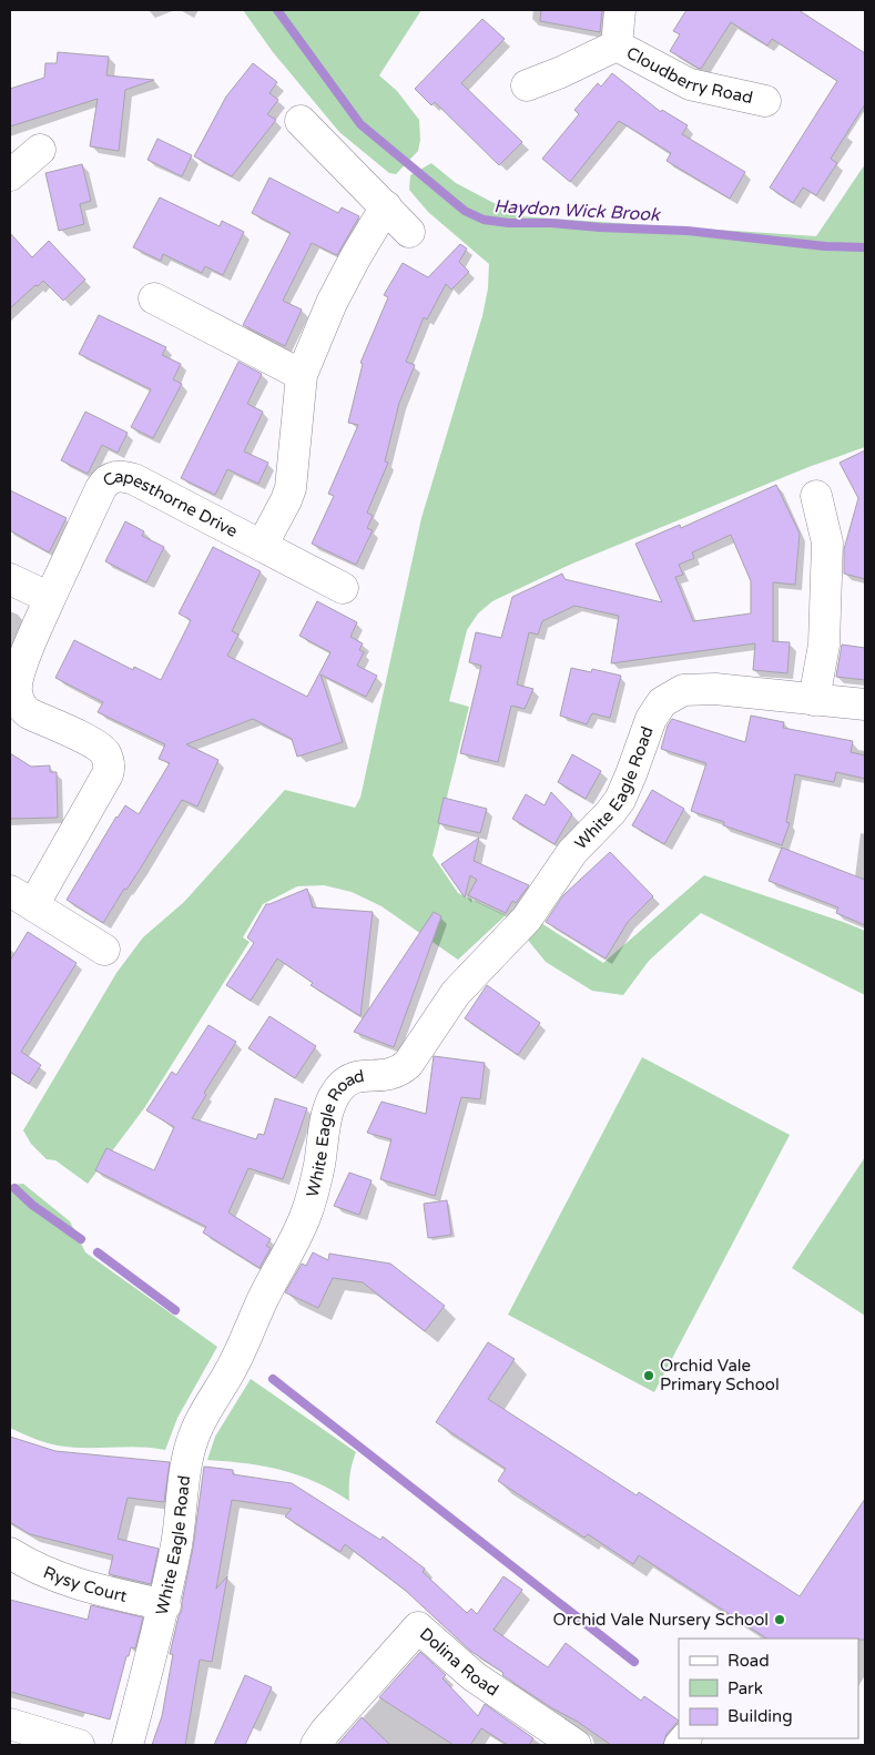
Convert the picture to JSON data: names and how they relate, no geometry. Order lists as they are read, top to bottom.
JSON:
{
  "streets": {
    "street": [
      "Cloudberry Road",
      "Capesthorne Drive",
      "White Eagle Road",
      "Rysy Court",
      "Dolina Road"
    ]
  },
  "crossings": [
    ["White Eagle Road", "Rysy Court"]
  ],
  "water": ["Haydon Wick Brook"],
  "places": ["Orchid Vale Primary School", "Orchid Vale Nursery School"],
  "legend": ["Road", "Park", "Building"]
}
